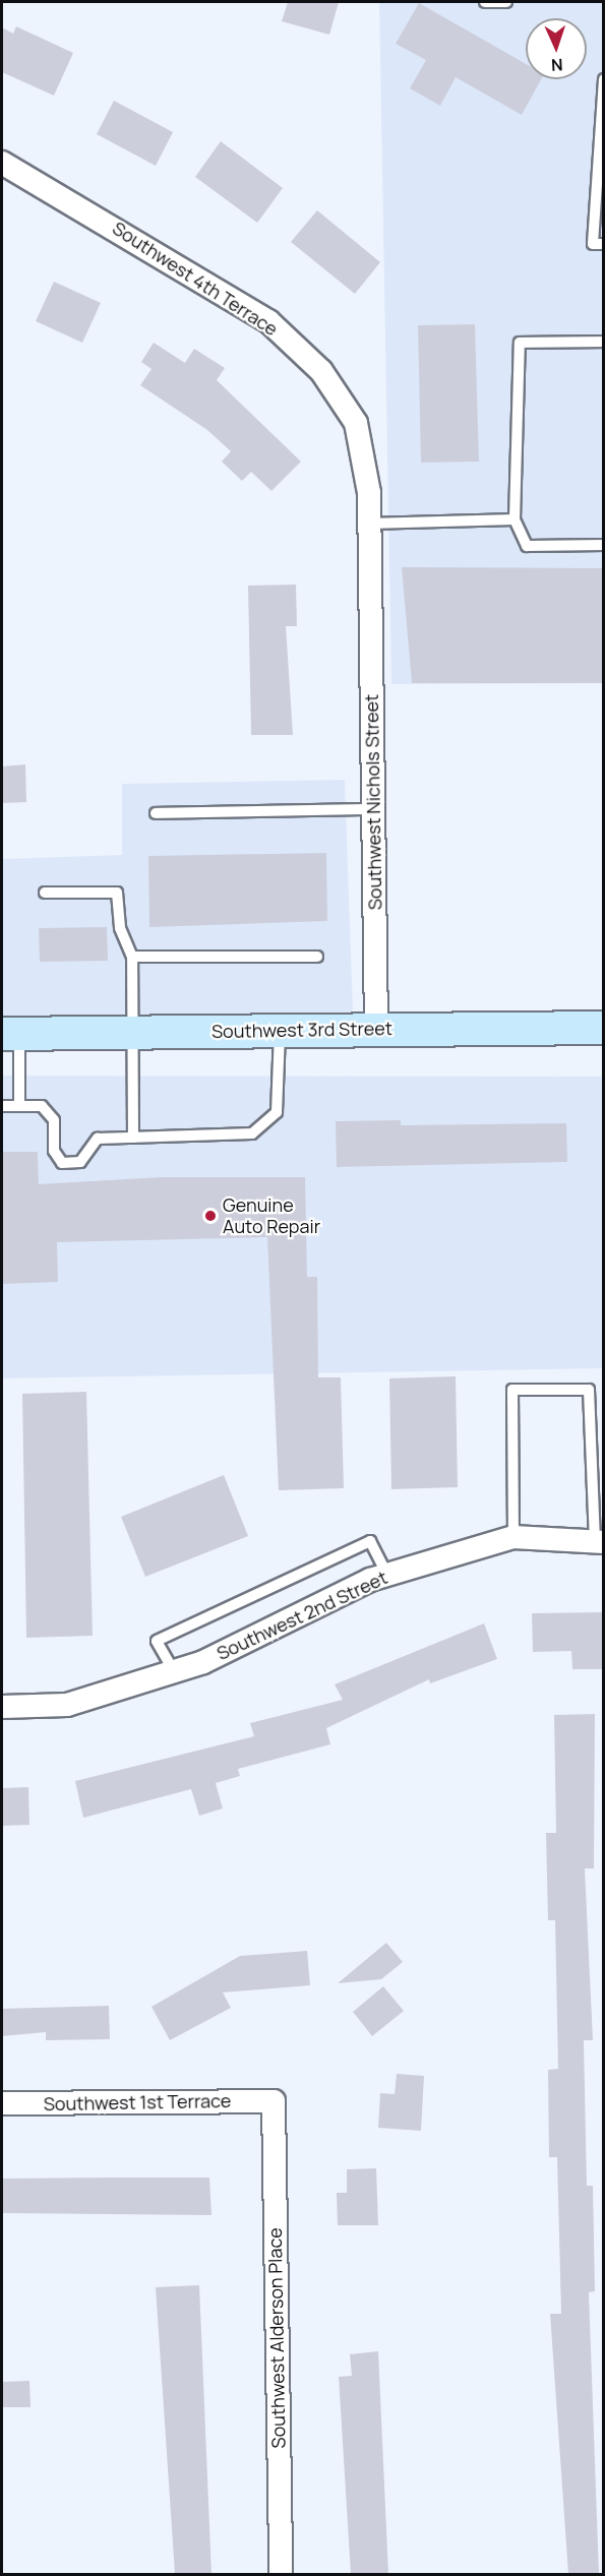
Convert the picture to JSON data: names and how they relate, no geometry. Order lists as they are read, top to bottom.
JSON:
{
  "streets": {
    "main road": ["Southwest 3rd Street"],
    "street": [
      "Southwest 4th Terrace",
      "Southwest Nichols Street",
      "Southwest 2nd Street",
      "Southwest 1st Terrace",
      "Southwest Alderson Place"
    ]
  },
  "crossings": [
    ["Southwest 4th Terrace", "Southwest Nichols Street"],
    ["Southwest Nichols Street", "Southwest 3rd Street"],
    ["Southwest 1st Terrace", "Southwest Alderson Place"]
  ],
  "places": ["Genuine Auto Repair"],
  "north": "bottom"
}
